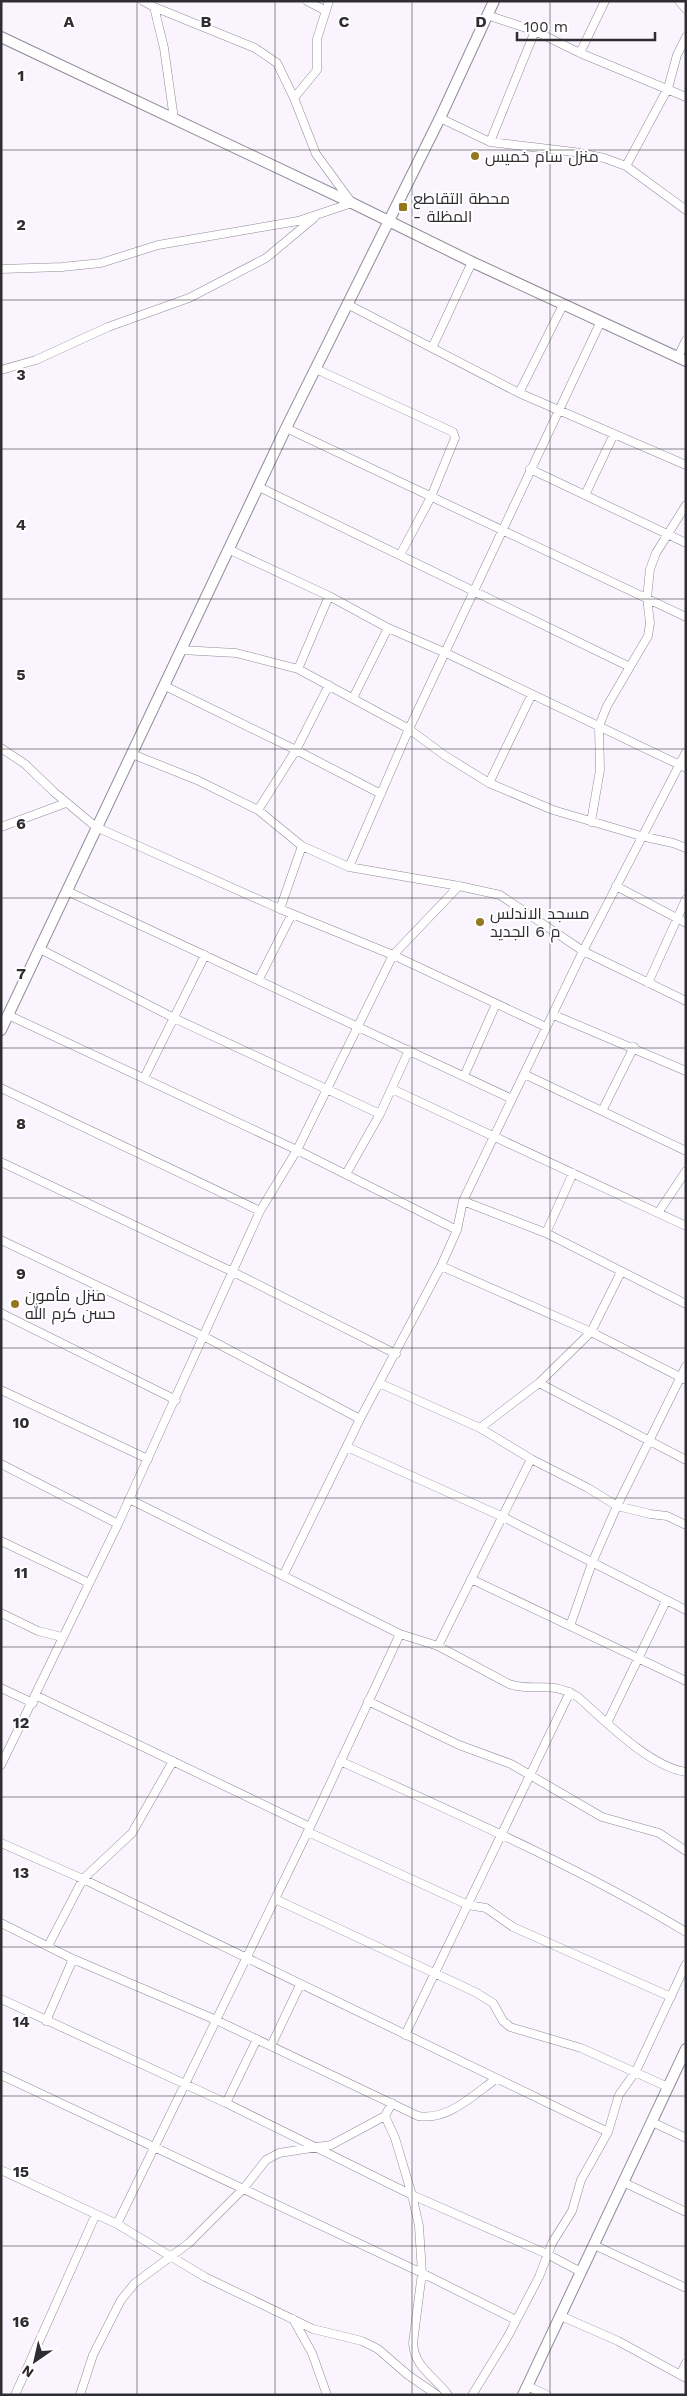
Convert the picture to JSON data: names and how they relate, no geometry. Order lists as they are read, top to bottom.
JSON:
{
  "places": {
    "other": ["منزل سام خميس", "مسجد الاندلس م 6 الجديد", "منزل مأمون حسن كرم الله"],
    "transit": ["محطة التقاطع - المظلة"]
  },
  "scale_bar": "100 m",
  "north": "bottom left",
  "grid": {
    "columns": [
      "A",
      "B",
      "C",
      "D"
    ],
    "rows": [
      "1",
      "2",
      "3",
      "4",
      "5",
      "6",
      "7",
      "8",
      "9",
      "10",
      "11",
      "12",
      "13",
      "14",
      "15",
      "16"
    ]
  }
}
